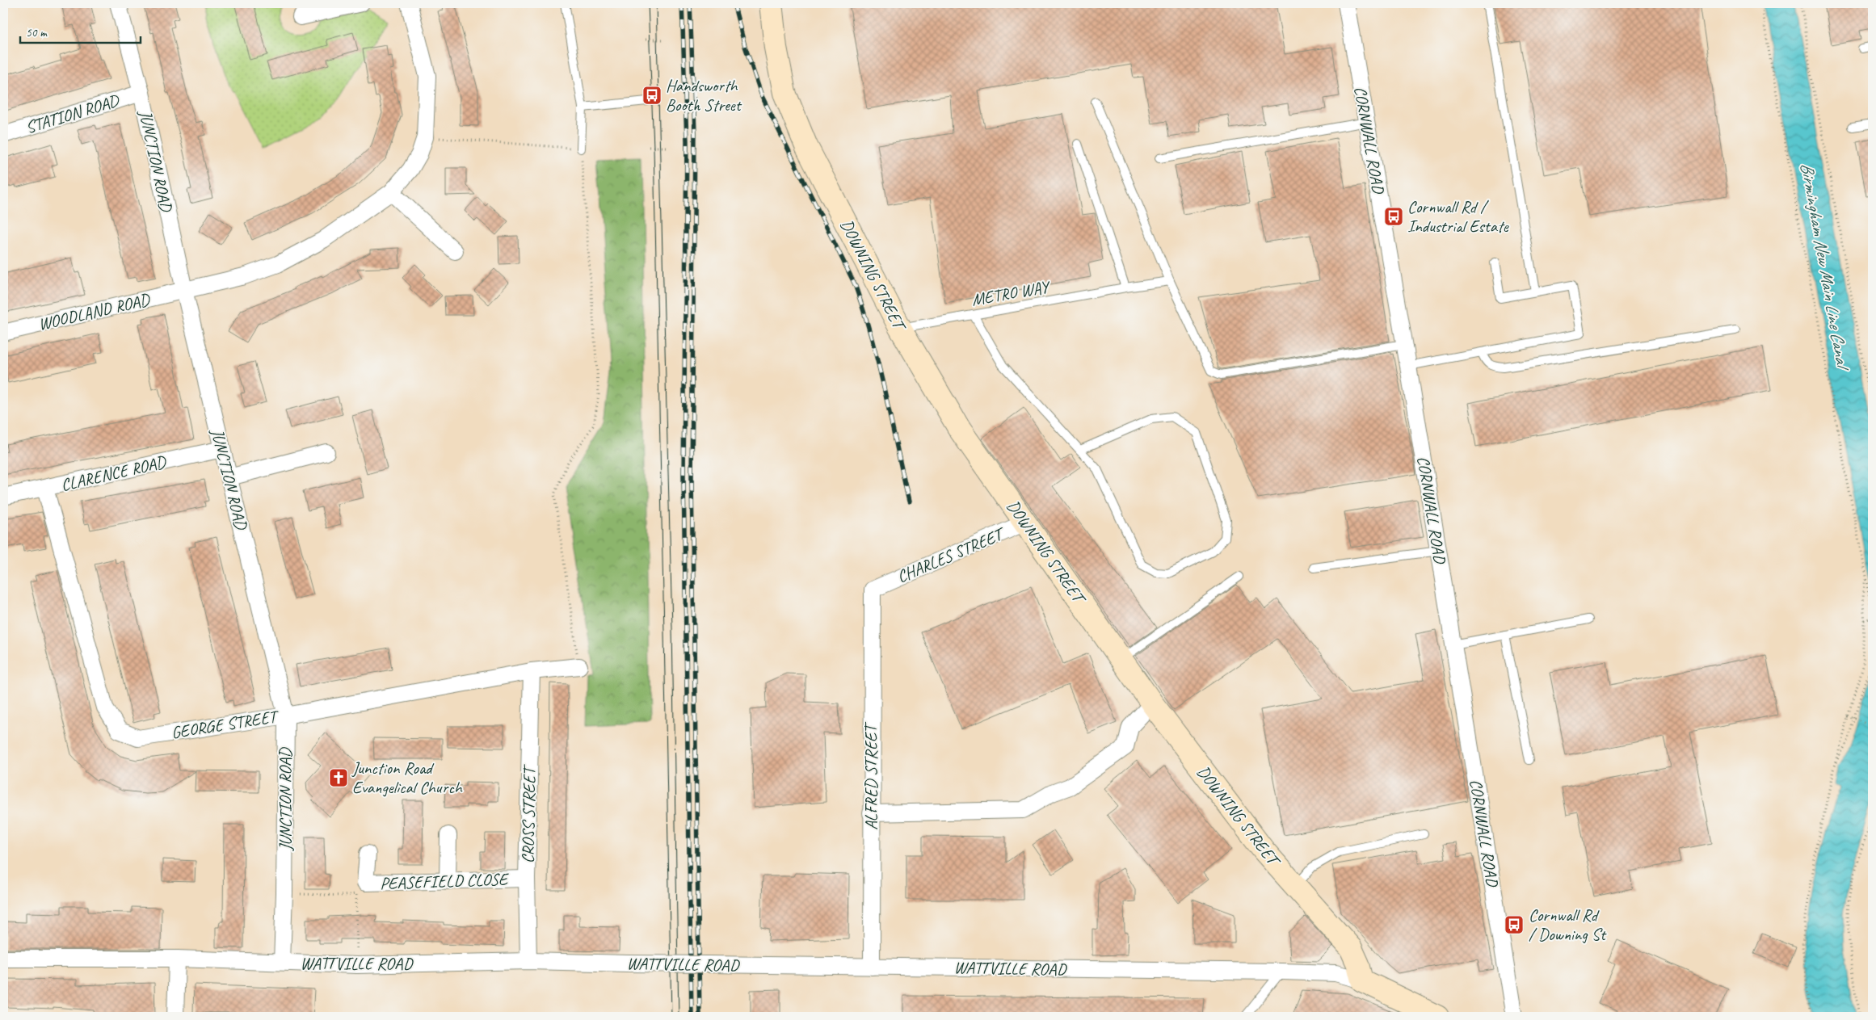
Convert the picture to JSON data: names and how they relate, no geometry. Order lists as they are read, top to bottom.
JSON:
{
  "streets": {
    "street": [
      "STATION ROAD",
      "CORNWALL ROAD",
      "JUNCTION ROAD",
      "DOWNING STREET",
      "WOODLAND ROAD",
      "CLARENCE ROAD",
      "CHARLES STREET",
      "GEORGE STREET",
      "ALFRED STREET",
      "CROSS STREET",
      "PEASEFIELD CLOSE",
      "WATTVILLE ROAD"
    ],
    "lane": ["METRO WAY"]
  },
  "crossings": [
    ["STATION ROAD", "JUNCTION ROAD"],
    ["JUNCTION ROAD", "WOODLAND ROAD"],
    ["JUNCTION ROAD", "CLARENCE ROAD"],
    ["JUNCTION ROAD", "GEORGE STREET"],
    ["JUNCTION ROAD", "WATTVILLE ROAD"],
    ["DOWNING STREET", "METRO WAY"],
    ["DOWNING STREET", "CHARLES STREET"],
    ["DOWNING STREET", "WATTVILLE ROAD"],
    ["CLARENCE ROAD", "GEORGE STREET"],
    ["CHARLES STREET", "ALFRED STREET"],
    ["GEORGE STREET", "CROSS STREET"],
    ["ALFRED STREET", "WATTVILLE ROAD"],
    ["CROSS STREET", "PEASEFIELD CLOSE"],
    ["CROSS STREET", "WATTVILLE ROAD"]
  ],
  "water": ["Birmingham New Main Line Canal"],
  "places": {
    "bus stop": ["Handsworth Booth Street", "Cornwall Rd / Industrial Estate", "Cornwall Rd / Downing St"],
    "church": ["Junction Road Evangelical Church"]
  },
  "scale_bar": "50 m"
}
